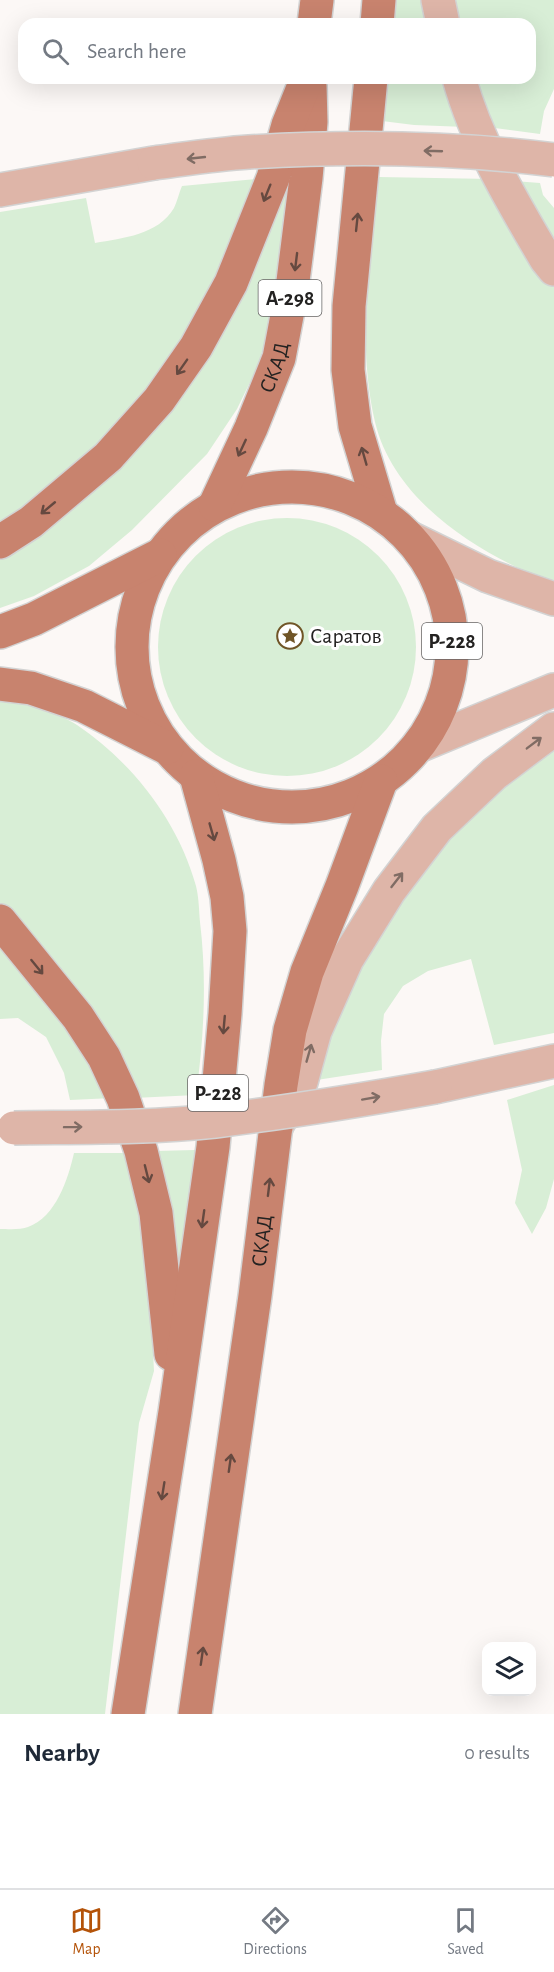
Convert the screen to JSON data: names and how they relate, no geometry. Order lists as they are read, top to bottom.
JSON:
{
  "streets": {
    "highway": ["А-298", "СКАД", "Р-228"]
  },
  "crossings": [
    ["А-298", "Р-228"],
    ["СКАД", "Р-228"]
  ],
  "places": {
    "place": ["Саратов"]
  },
  "page": {
    "search": "Search here",
    "heading": ["Nearby", "0 results"],
    "nav": ["Map", "Directions", "Saved"]
  }
}
